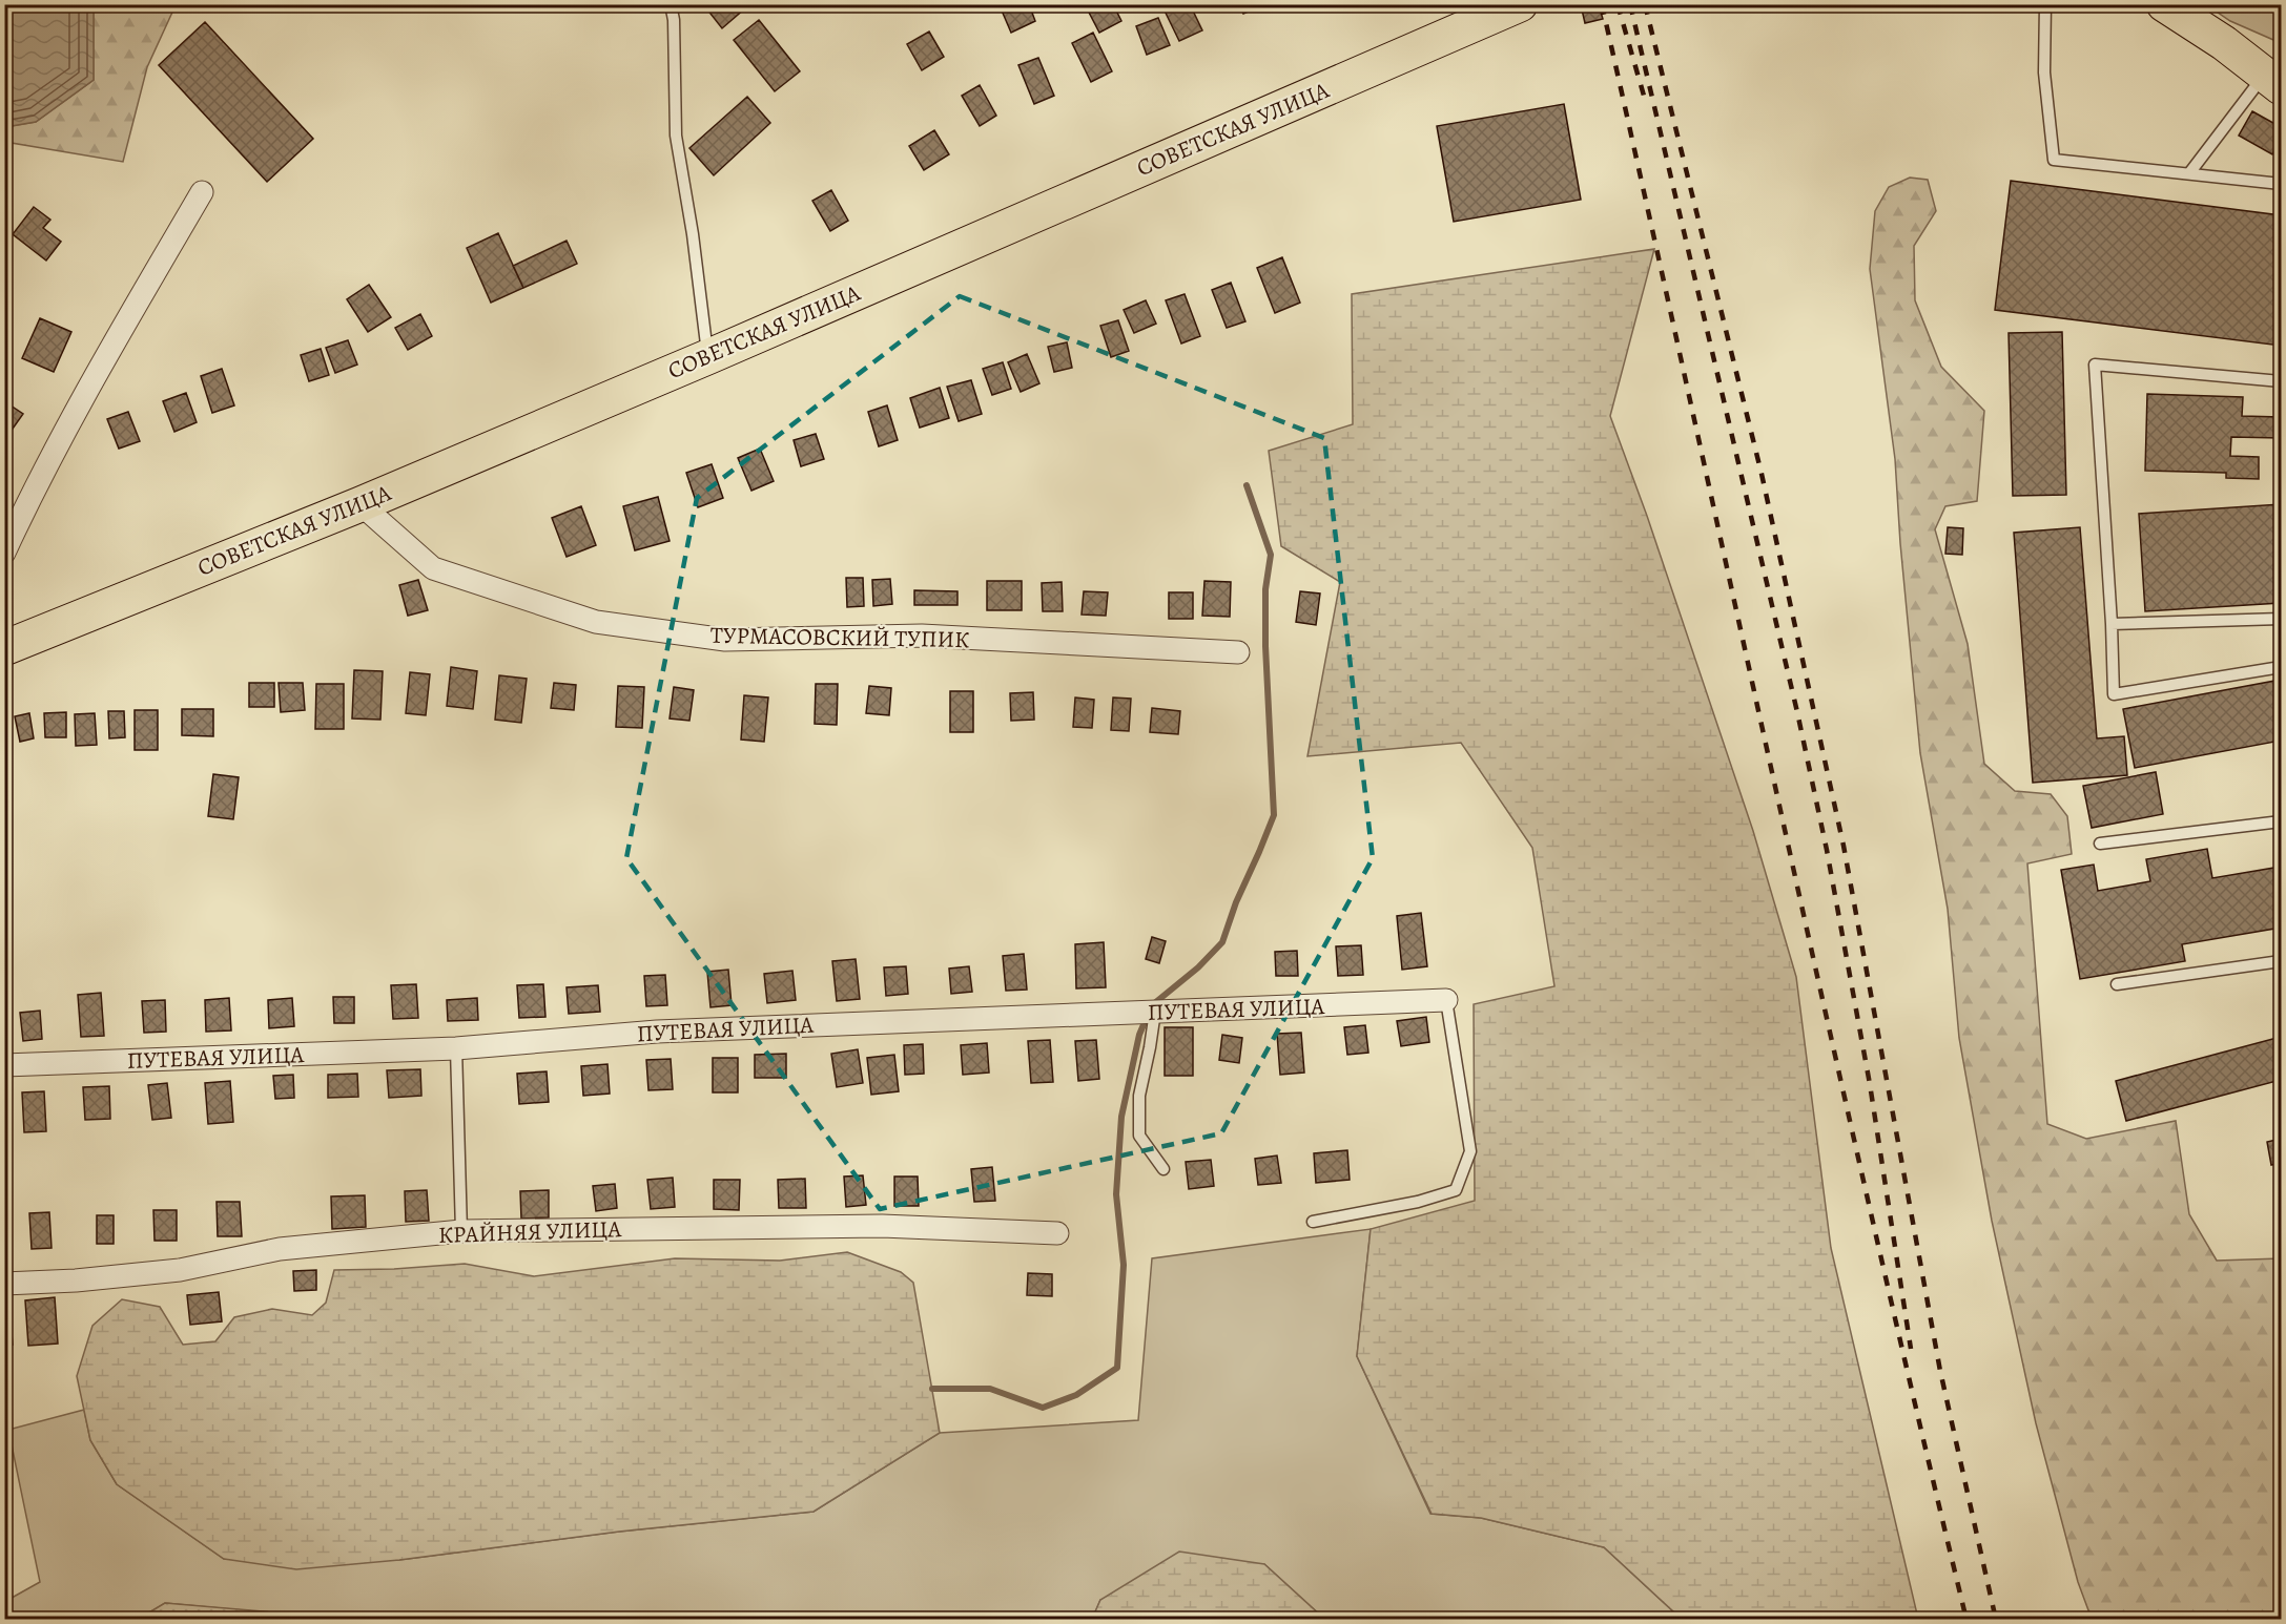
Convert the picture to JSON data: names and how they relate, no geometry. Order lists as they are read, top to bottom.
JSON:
{
  "streets": {
    "main road": ["СОВЕТСКАЯ УЛИЦА"],
    "street": ["ТУРМАСОВСКИЙ ТУПИК", "ПУТЕВАЯ УЛИЦА", "КРАЙНЯЯ УЛИЦА"]
  },
  "crossings": [
    ["СОВЕТСКАЯ УЛИЦА", "ТУРМАСОВСКИЙ ТУПИК"]
  ]
}
